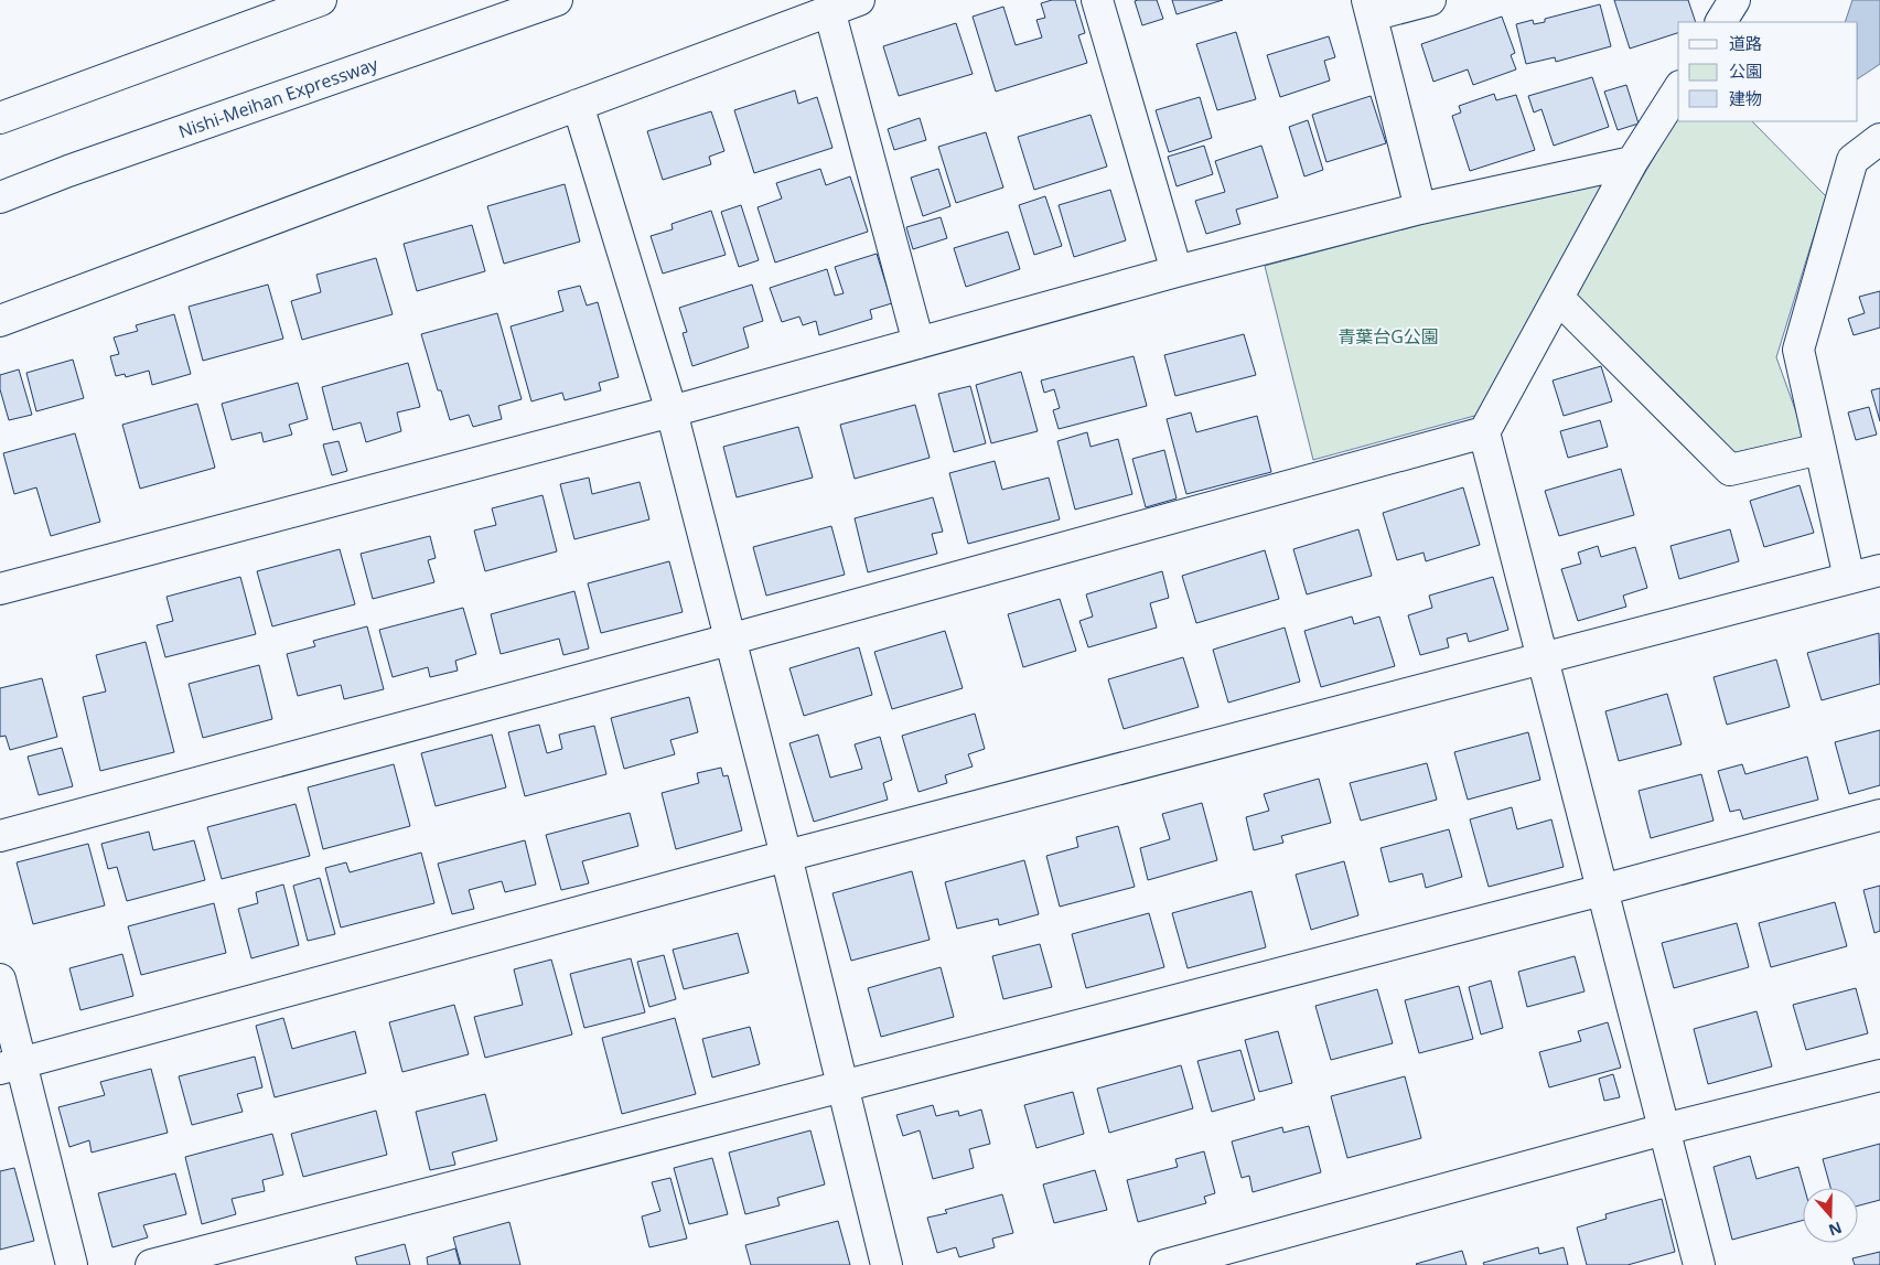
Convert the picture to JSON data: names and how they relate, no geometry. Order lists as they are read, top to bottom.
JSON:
{
  "streets": {
    "main road": ["Nishi-Meihan Expressway"]
  },
  "parks": ["青葉台G公園"],
  "legend": ["道路", "公園", "建物"],
  "north": "bottom"
}
